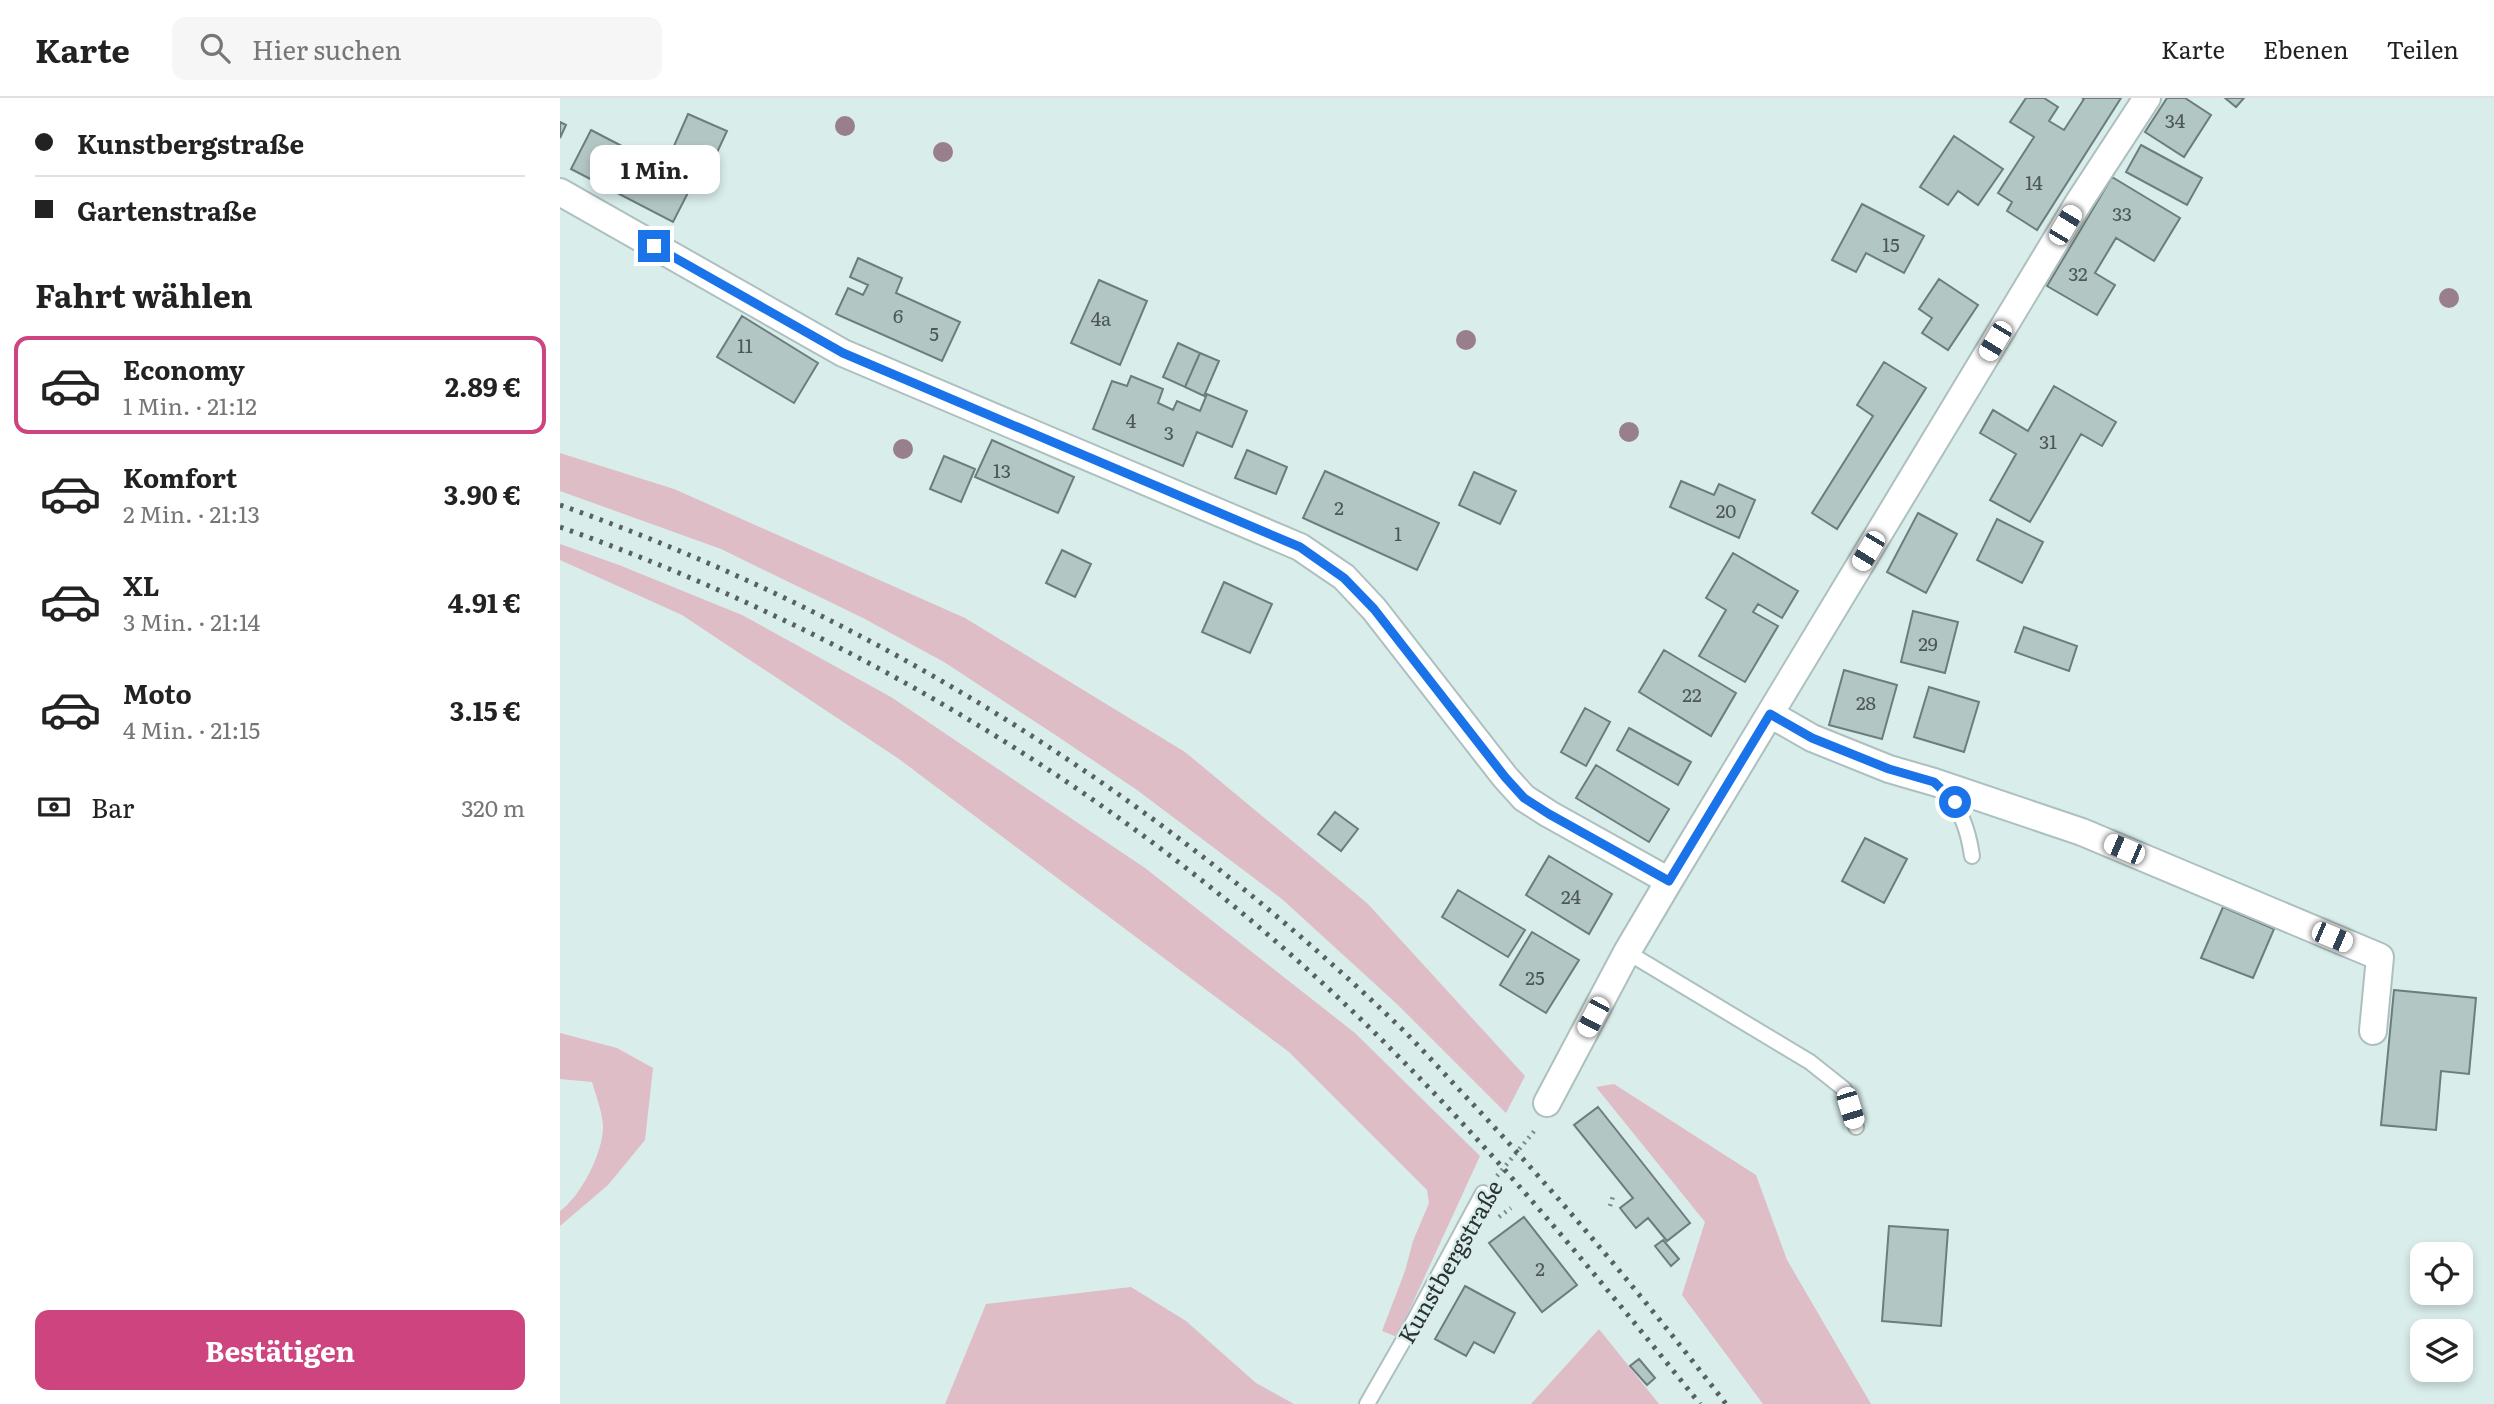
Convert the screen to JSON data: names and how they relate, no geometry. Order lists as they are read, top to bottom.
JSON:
{
  "streets": {
    "lane": ["Kunstbergstraße"]
  },
  "house_numbers": [
    "34",
    "14",
    "33",
    "15",
    "32",
    "6",
    "4a",
    "5",
    "11",
    "4",
    "3",
    "31",
    "13",
    "2",
    "20",
    "1",
    "29",
    "22",
    "28",
    "24",
    "25",
    "2"
  ],
  "page": {
    "header": "Karte",
    "search": "Hier suchen",
    "nav": ["Karte", "Ebenen", "Teilen"],
    "banner": ["Kunstbergstraße", "Gartenstraße"],
    "bubble": "1 Min.",
    "heading": "Fahrt wählen",
    "list": [
      {
        "name": "Economy",
        "note": "1 Min. · 21:12",
        "value": "2.89 €"
      },
      {
        "name": "Komfort",
        "note": "2 Min. · 21:13",
        "value": "3.90 €"
      },
      {
        "name": "XL",
        "note": "3 Min. · 21:14",
        "value": "4.91 €"
      },
      {
        "name": "Moto",
        "note": "4 Min. · 21:15",
        "value": "3.15 €"
      }
    ],
    "pay": ["Bar", "320 m"],
    "buttons": "Bestätigen"
  }
}
